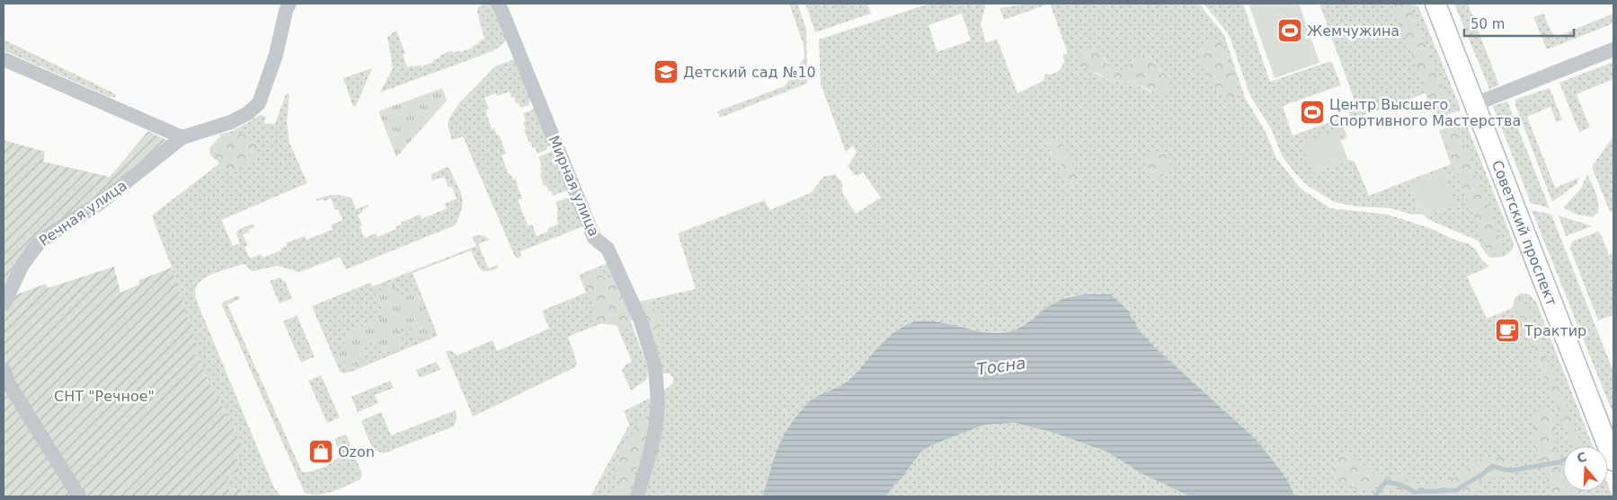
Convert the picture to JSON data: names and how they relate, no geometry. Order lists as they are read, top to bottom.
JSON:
{
  "streets": {
    "main road": ["Советский проспект"],
    "street": ["Мирная улица", "Речная улица"]
  },
  "water": ["Тосна"],
  "parks": ["СНТ \"Речное\""],
  "places": {
    "sports": ["Жемчужина", "Центр Высшего Спортивного Мастерства"],
    "school or university": ["Детский сад №10"],
    "cafe": ["Трактир"],
    "shop": ["Ozon"]
  },
  "scale_bar": "50 m",
  "north": "top"
}
